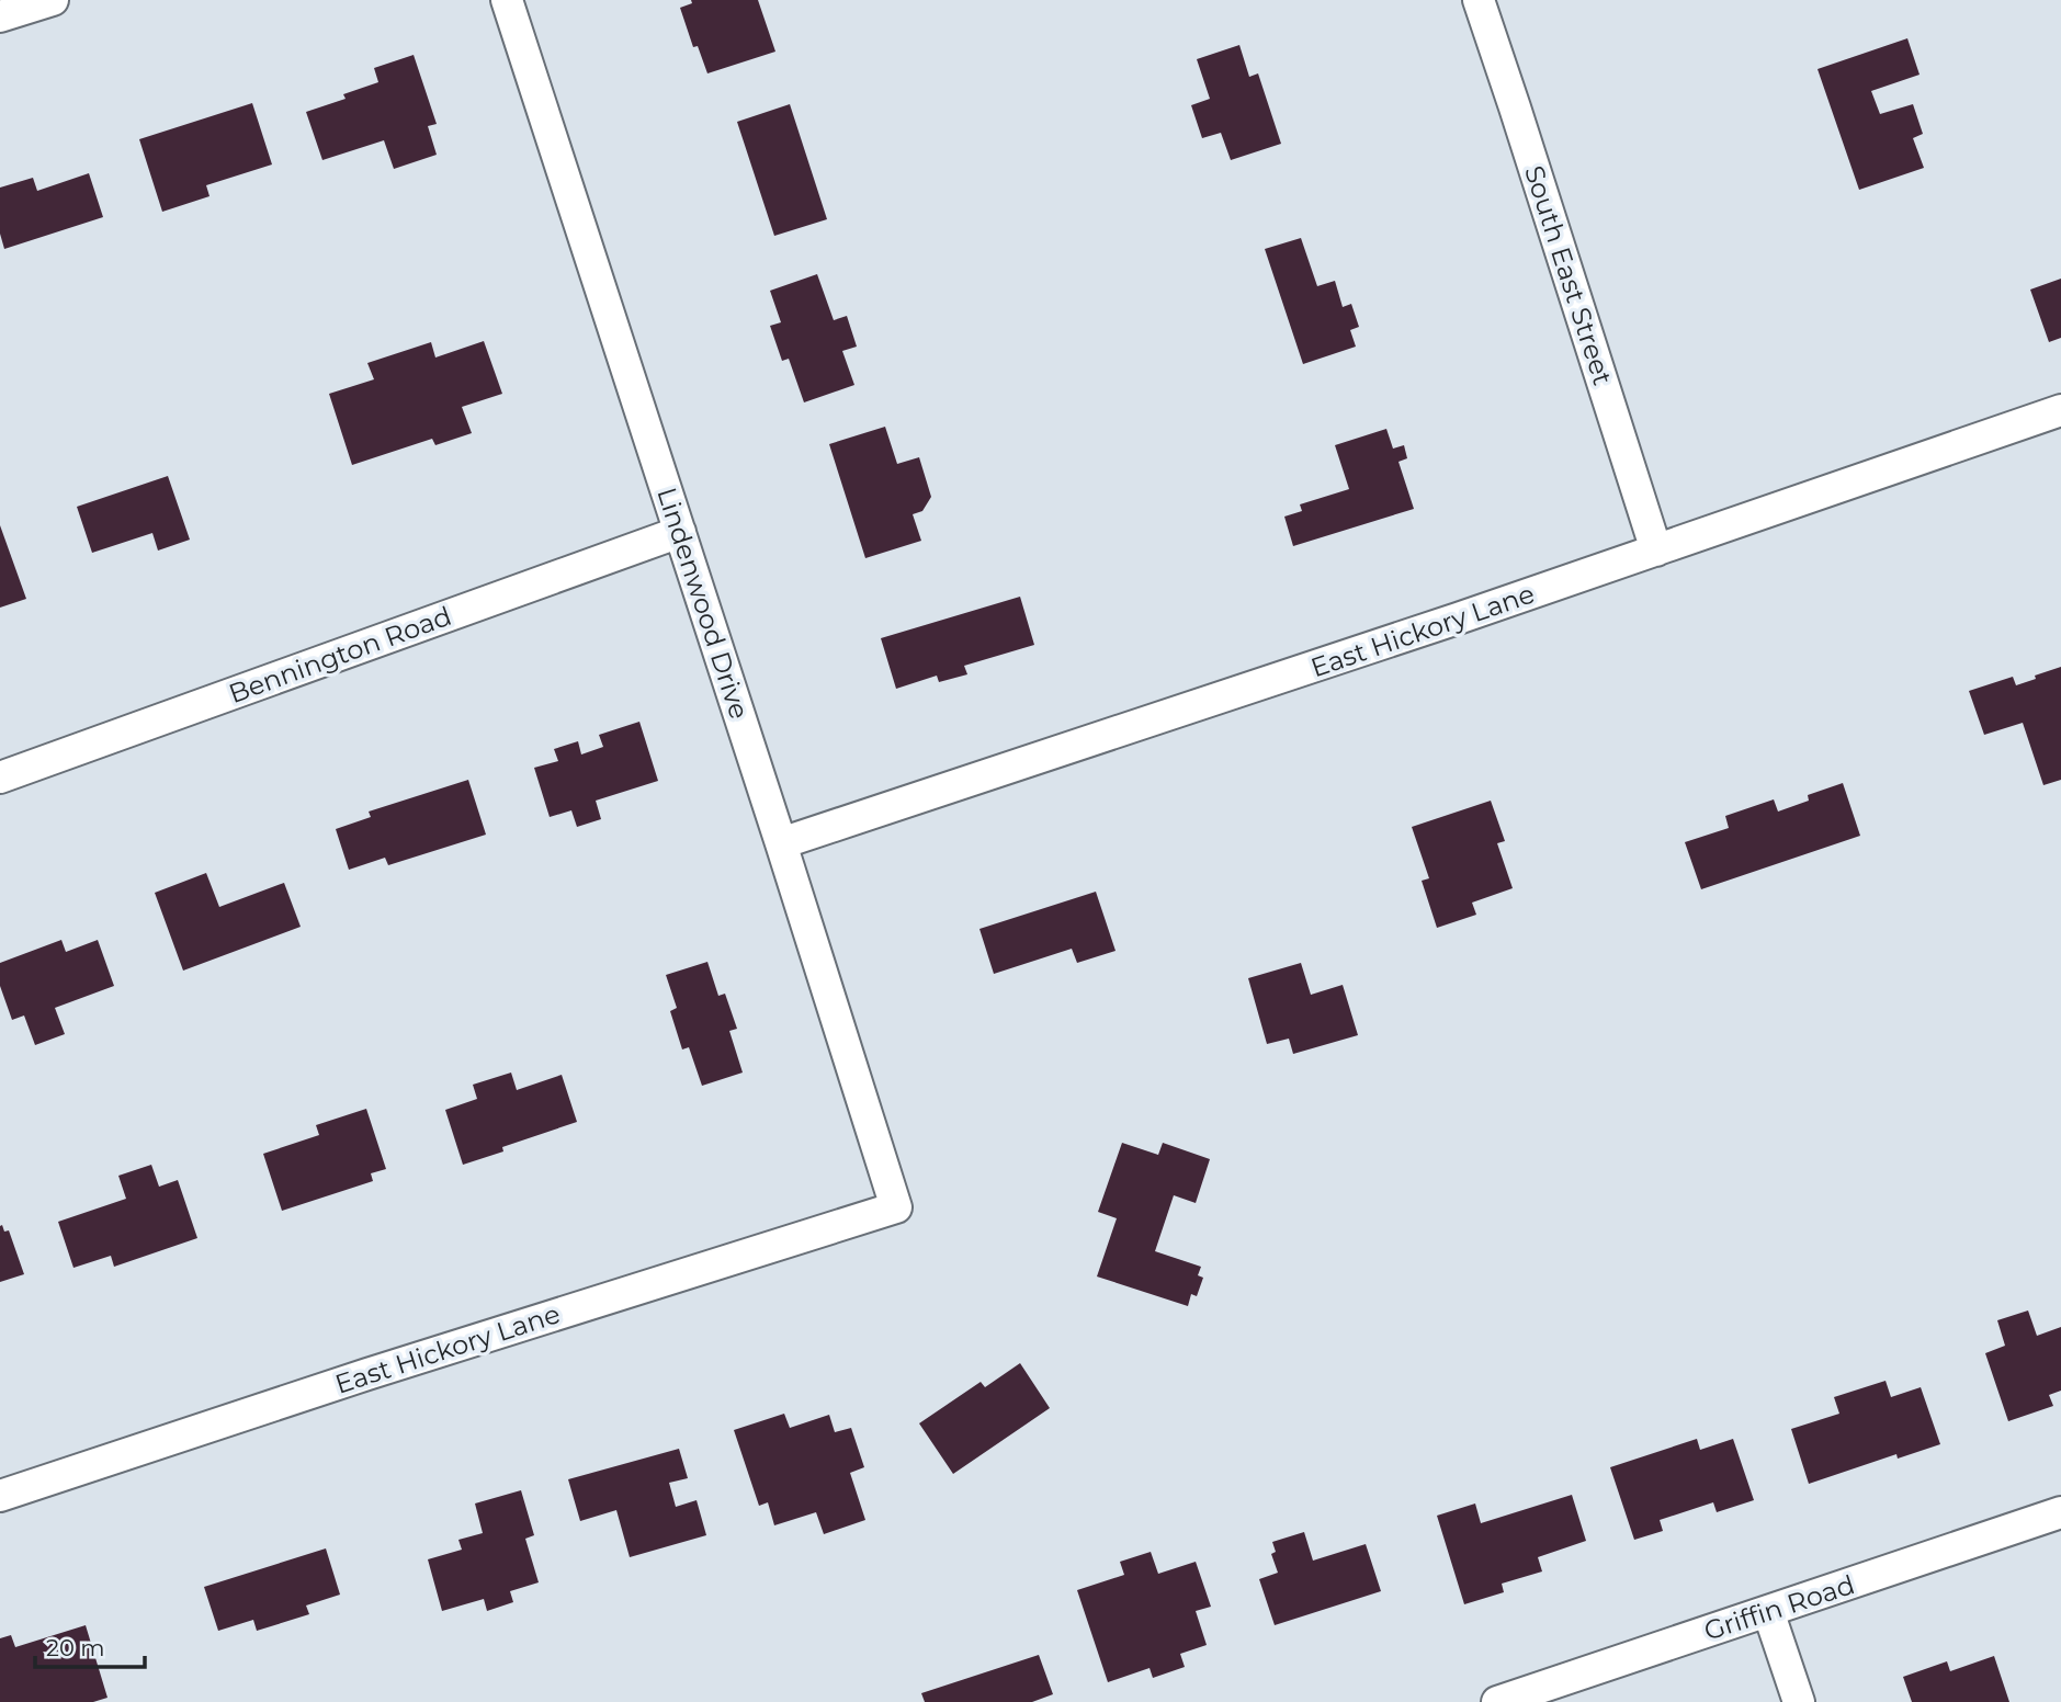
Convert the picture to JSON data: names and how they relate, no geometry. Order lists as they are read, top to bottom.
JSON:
{
  "streets": {
    "street": [
      "South East Street",
      "Lindenwood Drive",
      "East Hickory Lane",
      "Bennington Road",
      "Griffin Road"
    ]
  },
  "crossings": [
    ["South East Street", "East Hickory Lane"],
    ["Lindenwood Drive", "East Hickory Lane"],
    ["Lindenwood Drive", "Bennington Road"]
  ],
  "scale_bar": "20 m"
}
